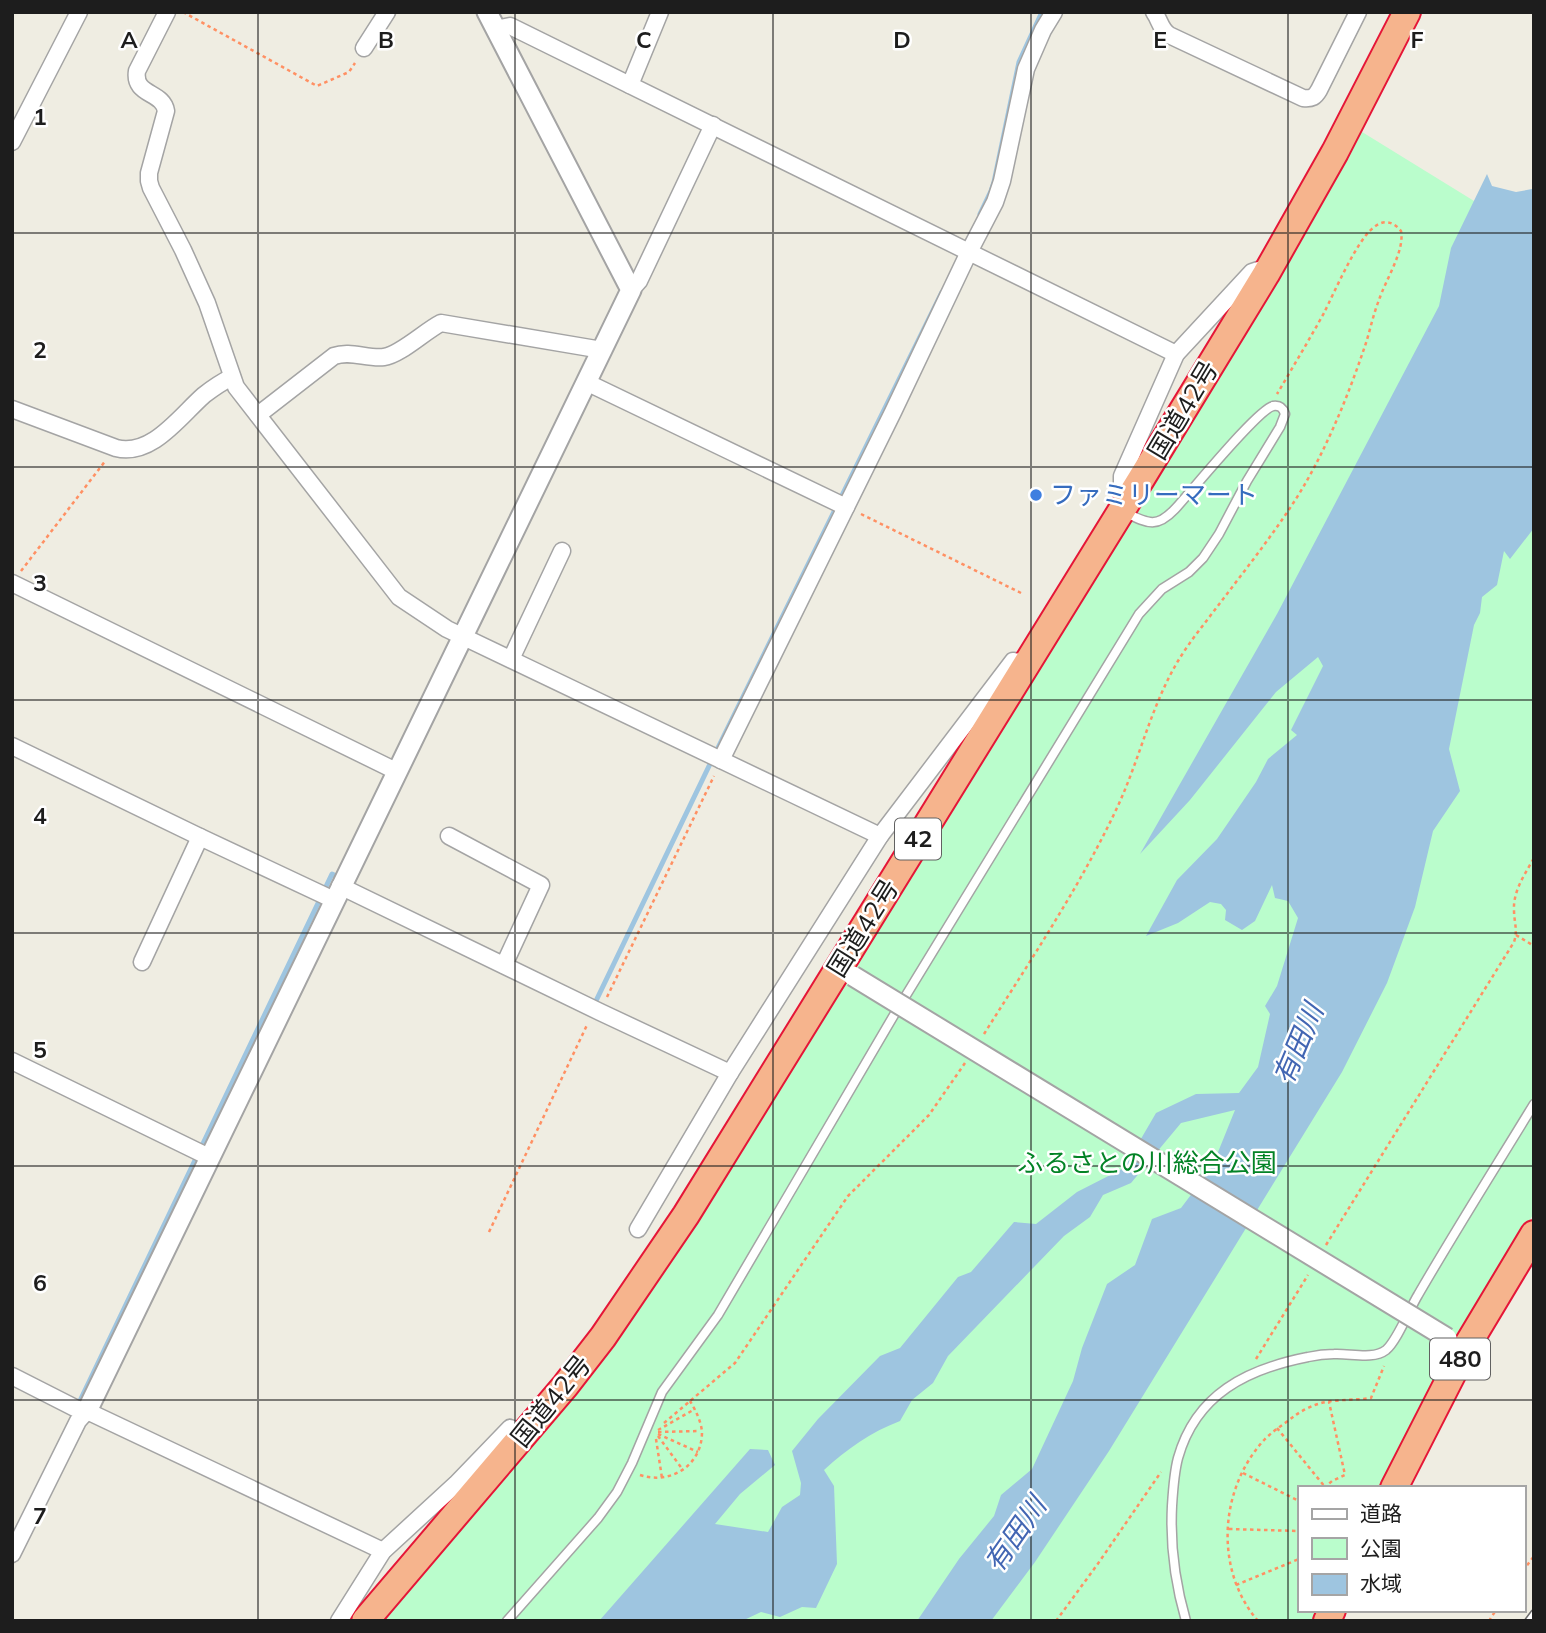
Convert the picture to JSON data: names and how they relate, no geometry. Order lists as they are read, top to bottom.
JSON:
{
  "streets": {
    "highway": ["国道42号", "42", "480"]
  },
  "water": ["有田川"],
  "parks": ["ふるさとの川総合公園"],
  "places": ["ファミリーマート"],
  "legend": ["道路", "公園", "水域"],
  "grid": {
    "columns": [
      "A",
      "B",
      "C",
      "D",
      "E",
      "F"
    ],
    "rows": [
      "1",
      "2",
      "3",
      "4",
      "5",
      "6",
      "7"
    ]
  }
}
